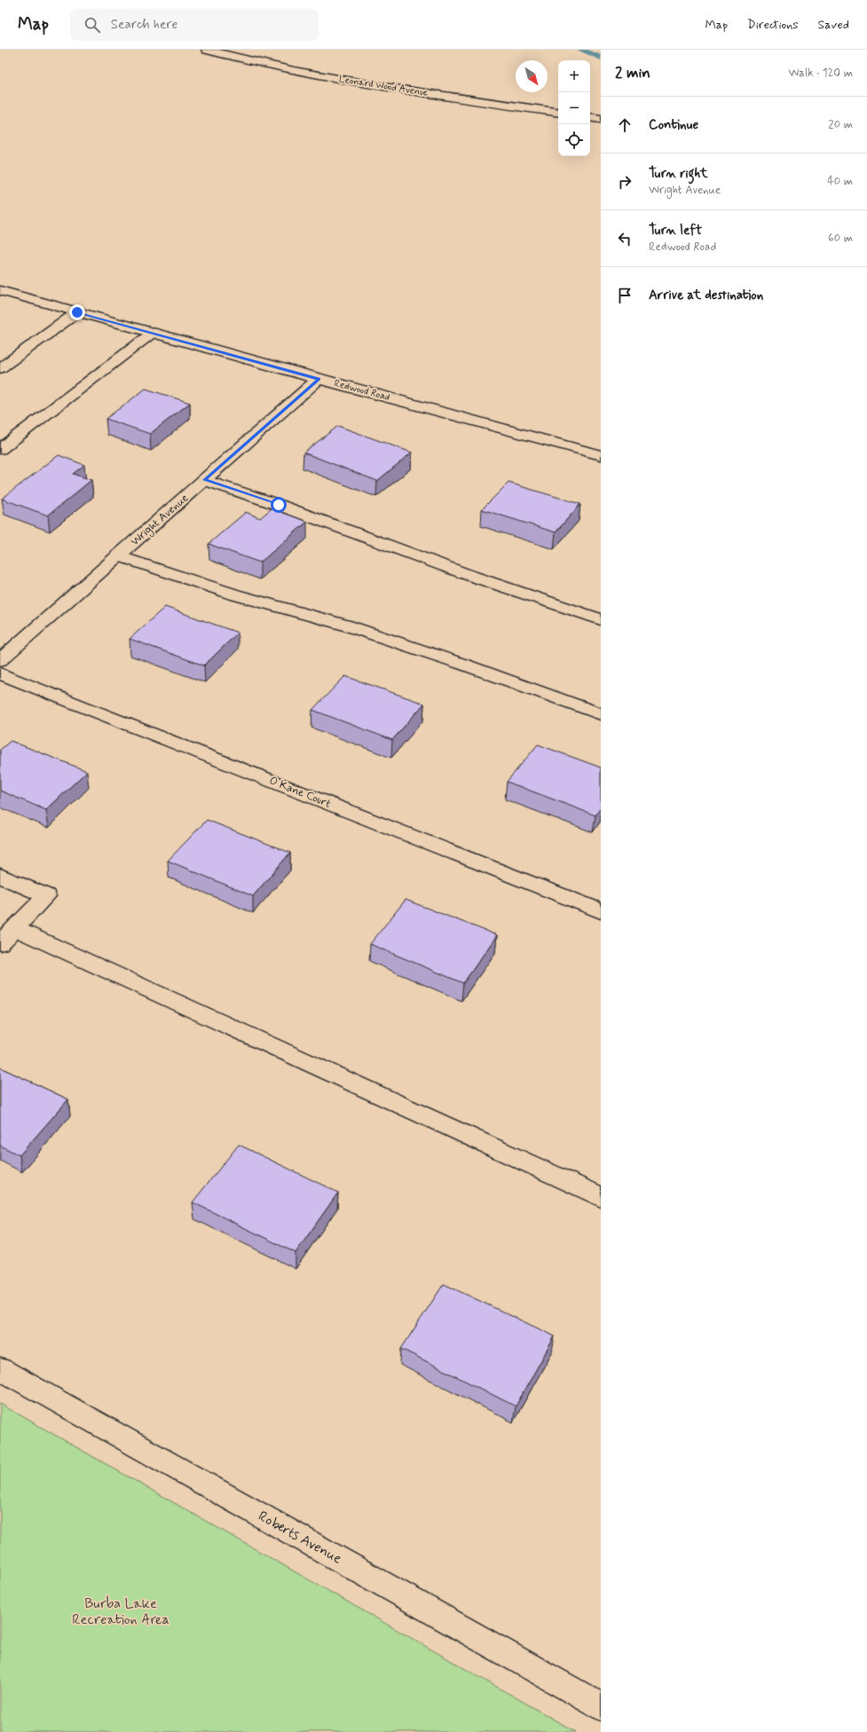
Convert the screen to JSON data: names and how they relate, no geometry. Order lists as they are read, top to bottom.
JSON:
{
  "streets": {
    "street": [
      "Leonard Wood Avenue",
      "Redwood Road",
      "Wright Avenue",
      "O Kane Court",
      "Roberts Avenue"
    ]
  },
  "crossings": [
    ["Redwood Road", "Wright Avenue"]
  ],
  "parks": ["Burba Lake Recreation Area"],
  "north": "bottom right",
  "page": {
    "header": "Map",
    "search": "Search here",
    "nav": ["Map", "Directions", "Saved"],
    "heading": ["2 min", "Walk · 120 m"],
    "map_buttons": ["+", "−"],
    "list": [
      ["Continue", "20 m"],
      ["Turn right", "Wright Avenue", "40 m"],
      ["Turn left", "Redwood Road", "60 m"],
      "Arrive at destination"
    ]
  }
}
